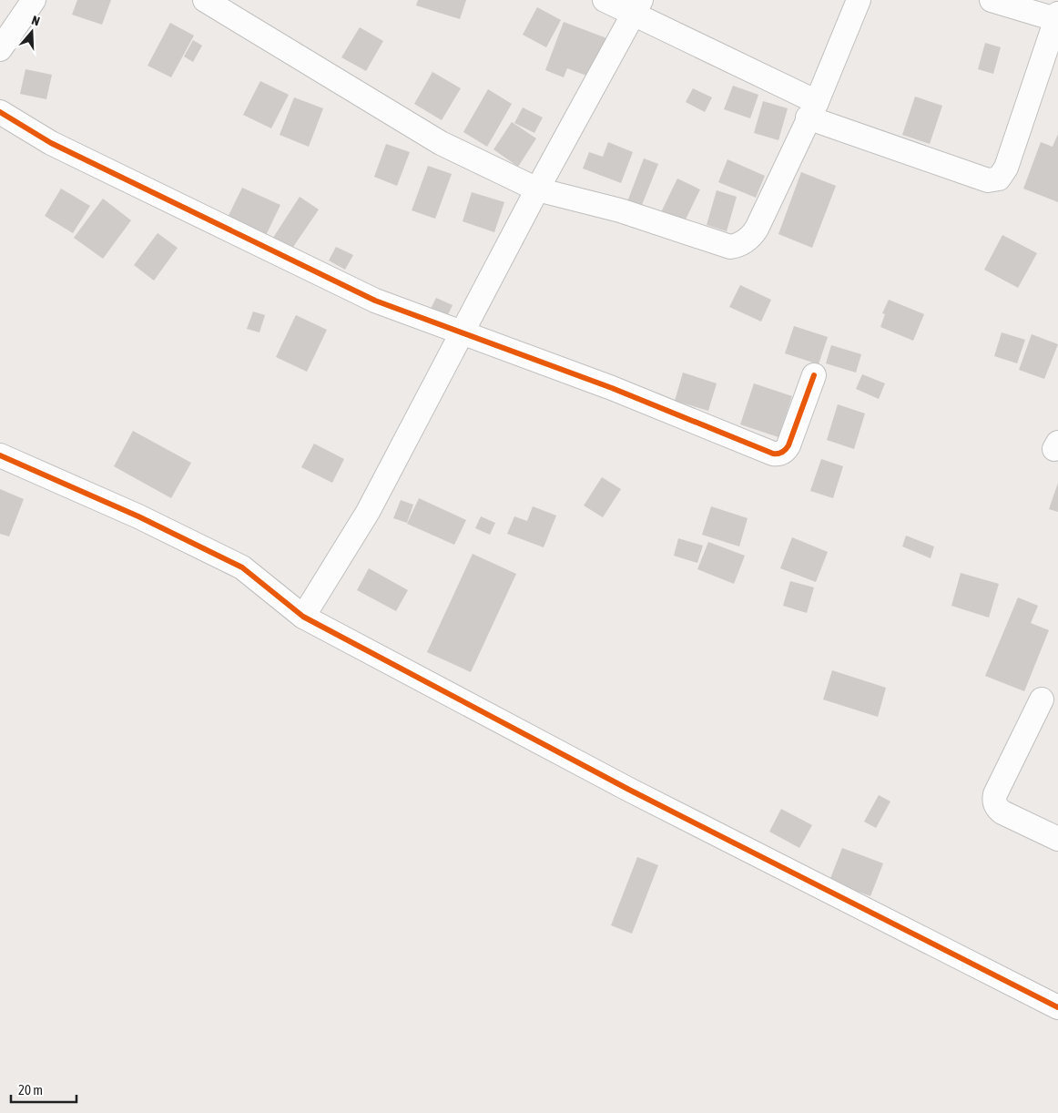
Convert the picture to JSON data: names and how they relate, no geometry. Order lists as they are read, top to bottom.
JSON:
{
  "scale_bar": "20 m",
  "north": "top"
}
